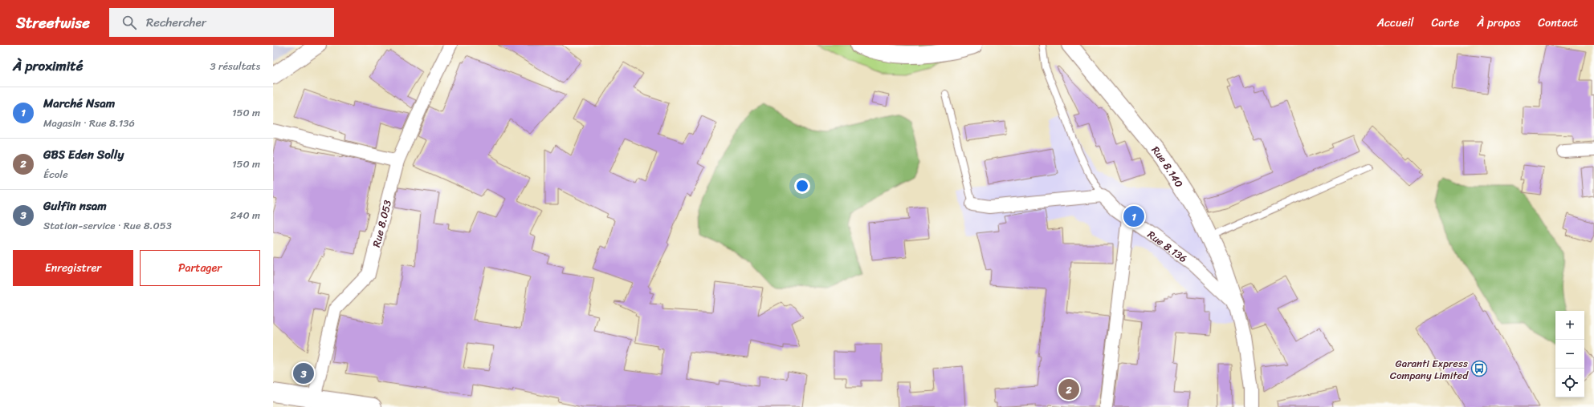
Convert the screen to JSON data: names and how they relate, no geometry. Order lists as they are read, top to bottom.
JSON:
{
  "streets": {
    "street": ["Rue 8.140", "Rue 8.053", "Rue 8.136"]
  },
  "crossings": [
    ["Rue 8.140", "Rue 8.136"]
  ],
  "places": {
    "bus stop": ["Garanti Express Company Limited"]
  },
  "page": {
    "header": "Streetwise",
    "search": "Rechercher",
    "nav": [
      "Accueil",
      "Carte",
      "À propos",
      "Contact"
    ],
    "heading": ["À proximité", "3 résultats"],
    "list": [
      {
        "mark": "1",
        "name": "Marché Nsam",
        "note": "Magasin · Rue 8.136",
        "value": "150 m"
      },
      {
        "mark": "2",
        "name": "GBS Eden Solly",
        "note": "École",
        "value": "150 m"
      },
      {
        "mark": "3",
        "name": "Gulfin nsam",
        "note": "Station-service · Rue 8.053",
        "value": "240 m"
      }
    ],
    "pins": ["1", "3", "2"],
    "buttons": ["Enregistrer", "Partager"],
    "map_buttons": ["+", "−"]
  }
}
